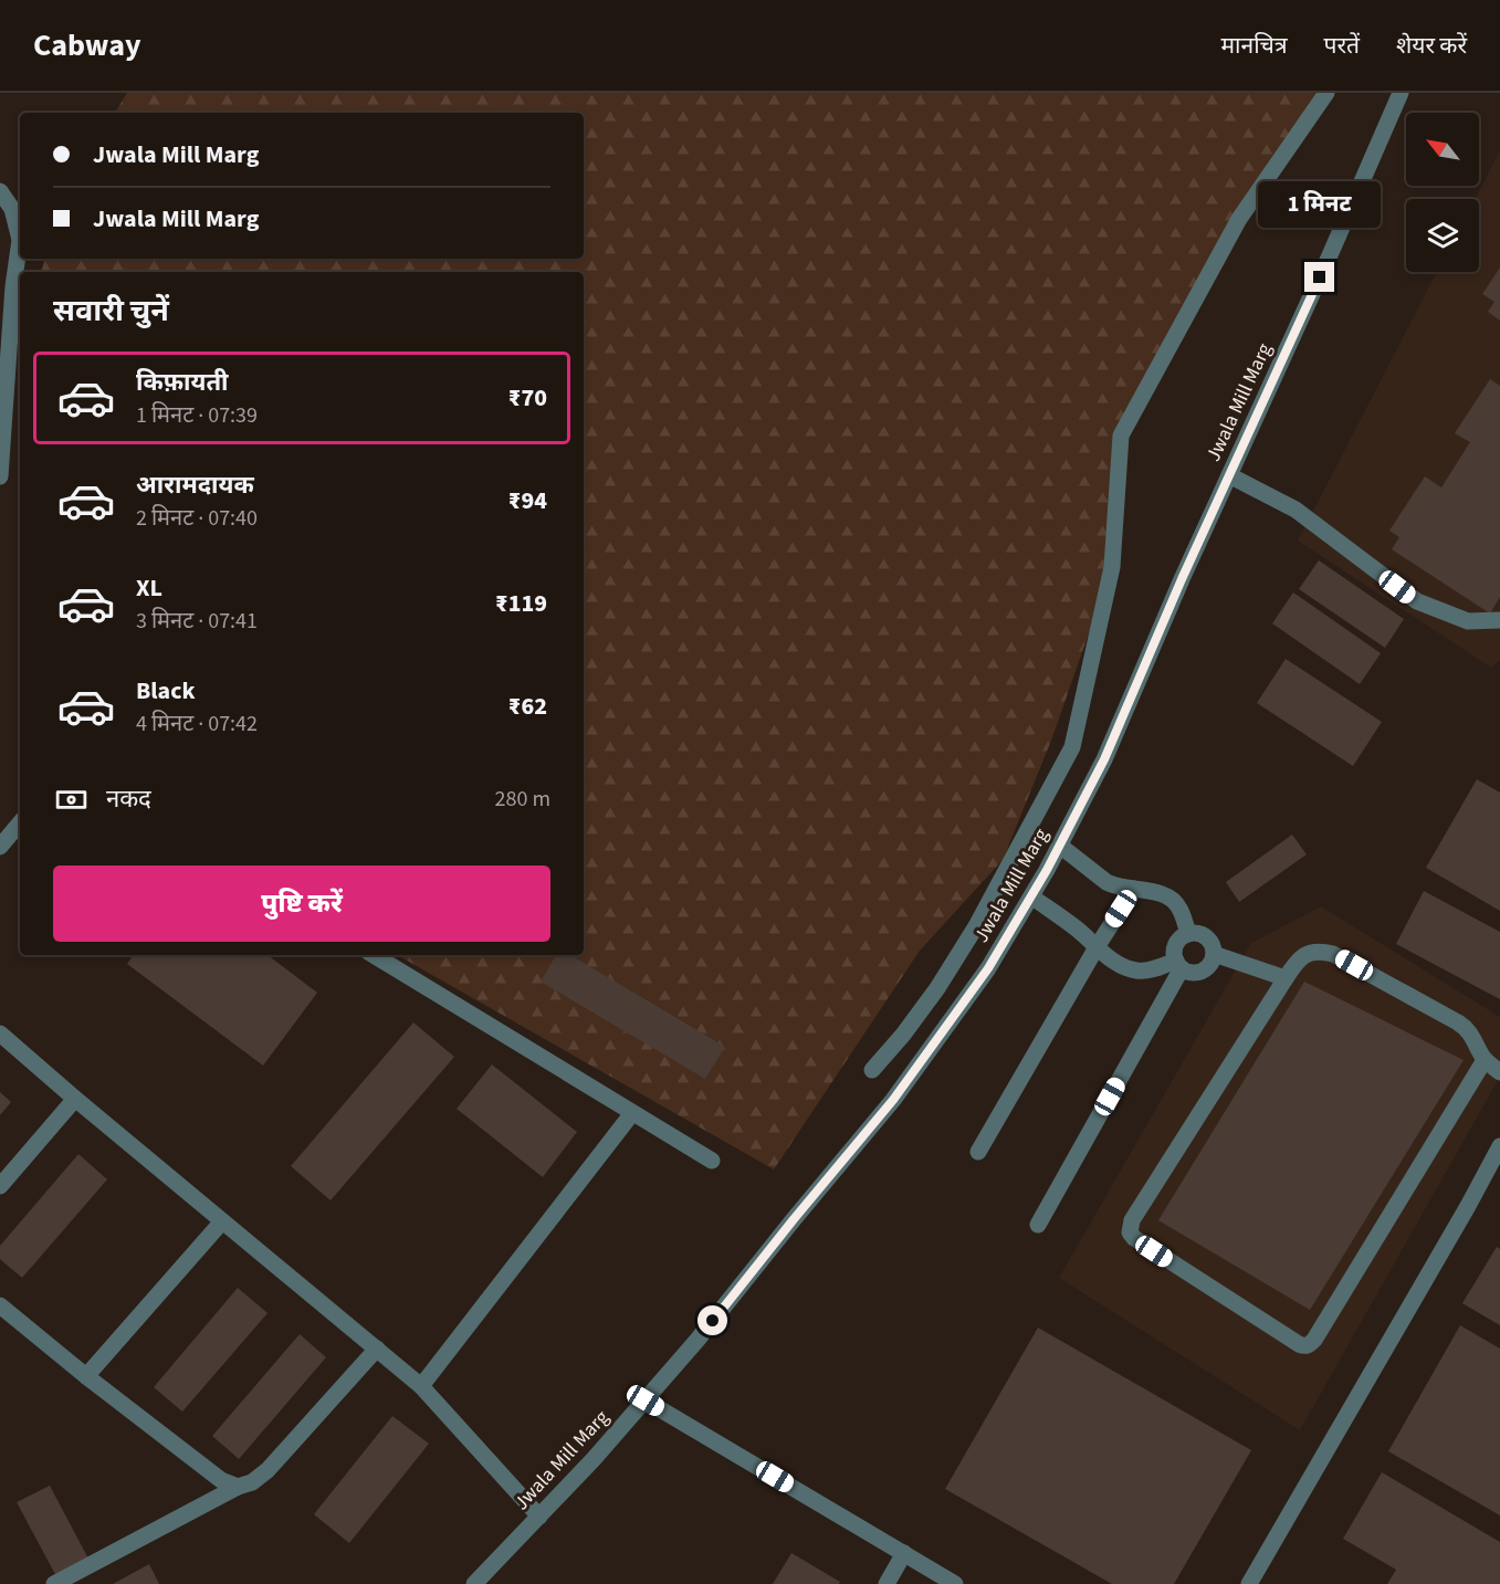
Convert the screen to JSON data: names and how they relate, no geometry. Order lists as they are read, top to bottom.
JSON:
{
  "streets": {
    "street": ["Jwala Mill Marg"]
  },
  "north": "top left",
  "page": {
    "header": "Cabway",
    "nav": ["मानचित्र", "परतें", "शेयर करें"],
    "banner": ["Jwala Mill Marg", "Jwala Mill Marg"],
    "bubble": "1 मिनट",
    "heading": "सवारी चुनें",
    "list": [
      {
        "name": "किफ़ायती",
        "note": "1 मिनट · 07:39",
        "value": "₹70"
      },
      {
        "name": "आरामदायक",
        "note": "2 मिनट · 07:40",
        "value": "₹94"
      },
      {
        "name": "XL",
        "note": "3 मिनट · 07:41",
        "value": "₹119"
      },
      {
        "name": "Black",
        "note": "4 मिनट · 07:42",
        "value": "₹62"
      }
    ],
    "pay": ["नकद", "280 m"],
    "buttons": "पुष्टि करें"
  }
}
